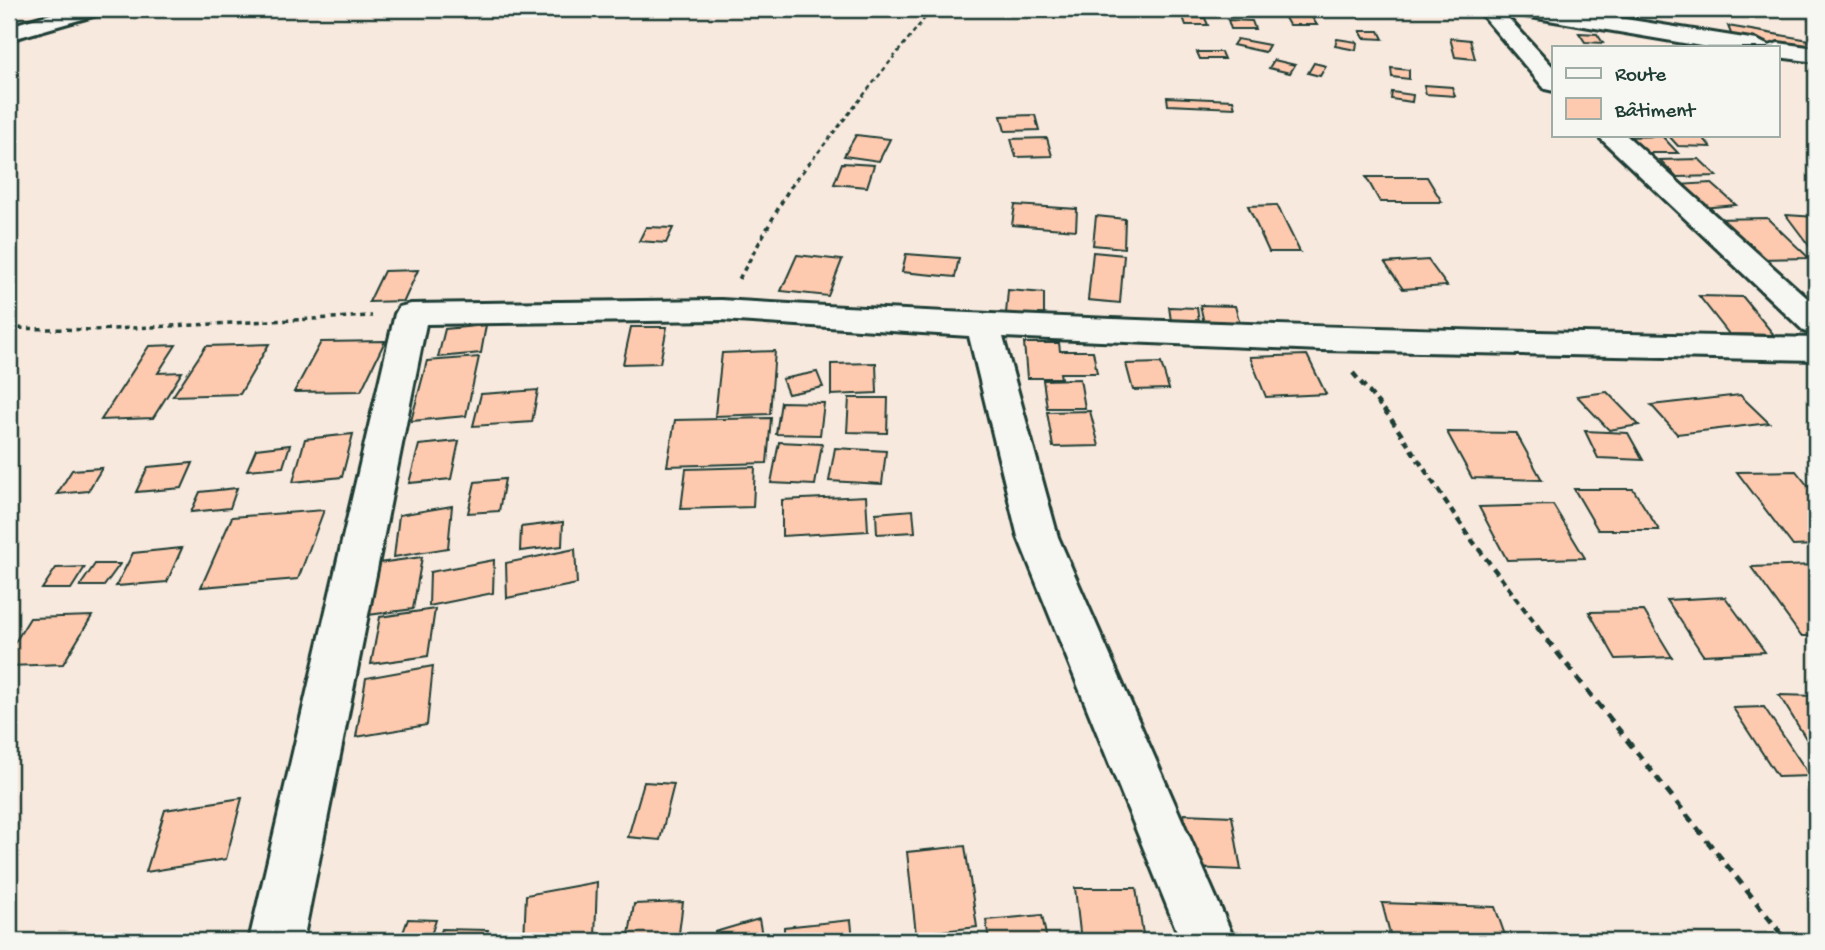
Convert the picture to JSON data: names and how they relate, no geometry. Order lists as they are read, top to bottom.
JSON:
{
  "legend": ["Route", "Bâtiment"]
}
